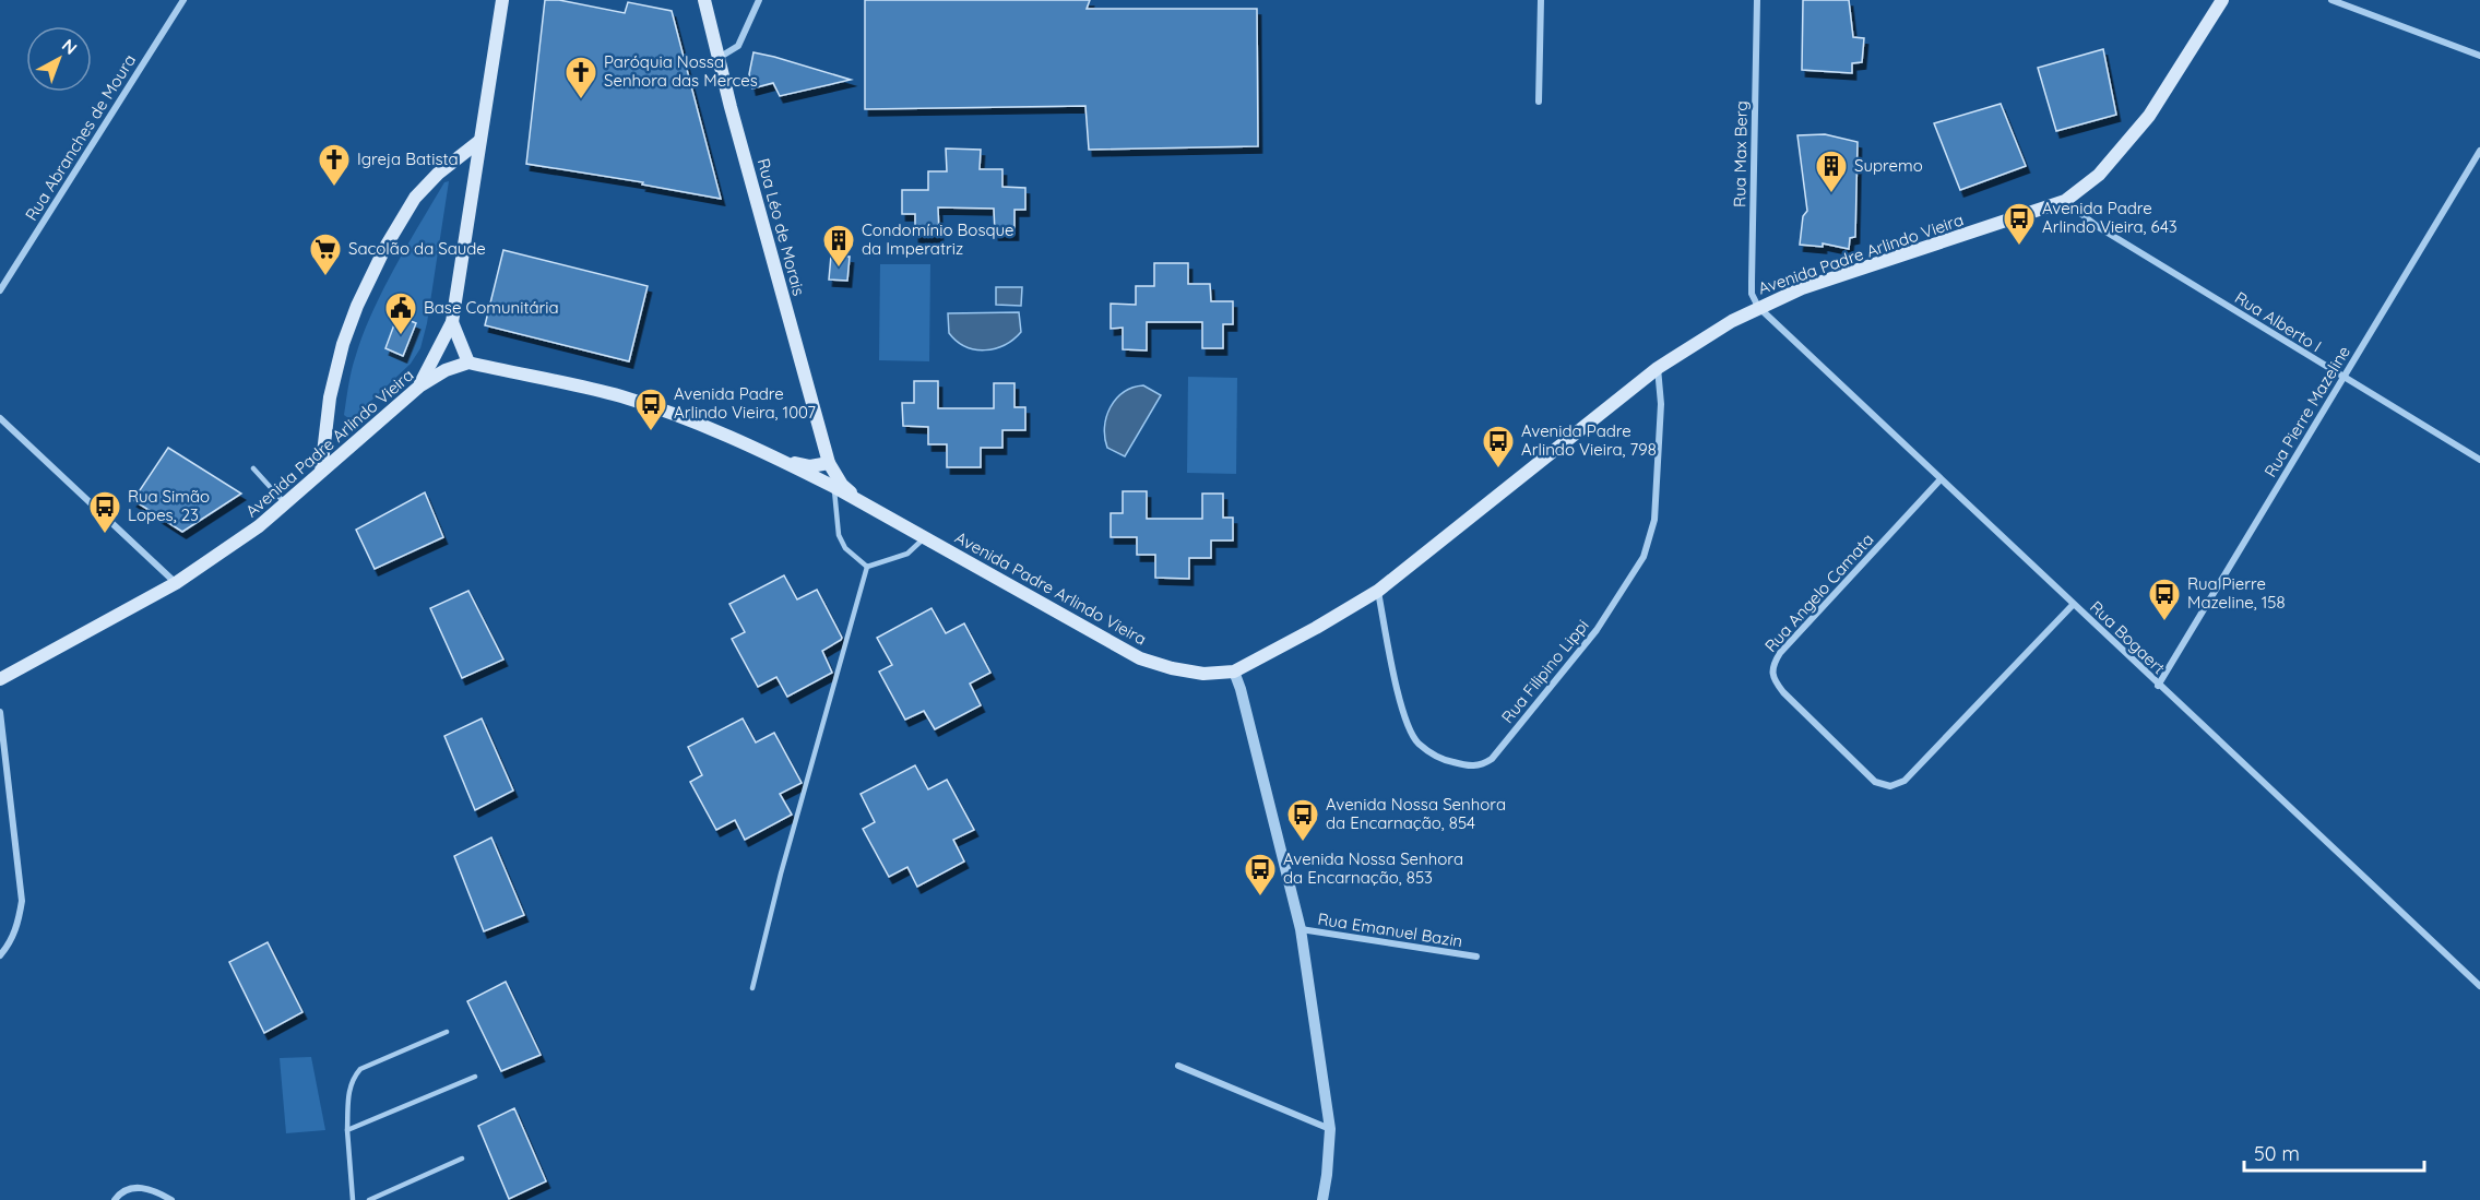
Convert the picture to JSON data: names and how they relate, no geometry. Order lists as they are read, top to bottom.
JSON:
{
  "streets": {
    "main road": ["Rua Léo de Morais", "Avenida Padre Arlindo Vieira"],
    "street": [
      "Rua Abranches de Moura",
      "Rua Max Berg",
      "Rua Alberto I",
      "Rua Pierre Mazeline",
      "Rua Angelo Camata",
      "Rua Bogaert",
      "Rua Filipino Lippi",
      "Rua Emanuel Bazin"
    ]
  },
  "crossings": [
    ["Rua Max Berg", "Avenida Padre Arlindo Vieira"],
    ["Rua Max Berg", "Rua Bogaert"],
    ["Rua Léo de Morais", "Avenida Padre Arlindo Vieira"],
    ["Avenida Padre Arlindo Vieira", "Rua Alberto I"],
    ["Avenida Padre Arlindo Vieira", "Rua Bogaert"],
    ["Avenida Padre Arlindo Vieira", "Rua Filipino Lippi"],
    ["Rua Alberto I", "Rua Pierre Mazeline"],
    ["Rua Pierre Mazeline", "Rua Bogaert"],
    ["Rua Angelo Camata", "Rua Bogaert"]
  ],
  "places": {
    "church": ["Paróquia Nossa Senhora das Merces", "Igreja Batista"],
    "building": ["Supremo", "Condomínio Bosque da Imperatriz"],
    "bus stop": [
      "Avenida Padre Arlindo Vieira, 643",
      "Avenida Padre Arlindo Vieira, 1007",
      "Avenida Padre Arlindo Vieira, 798",
      "Rua Simão Lopes, 23",
      "Rua Pierre Mazeline, 158",
      "Avenida Nossa Senhora da Encarnação, 854",
      "Avenida Nossa Senhora da Encarnação, 853"
    ],
    "supermarket": ["Sacolão da Saude"],
    "public building": ["Base Comunitária"]
  },
  "scale_bar": "50 m",
  "north": "top right"
}
